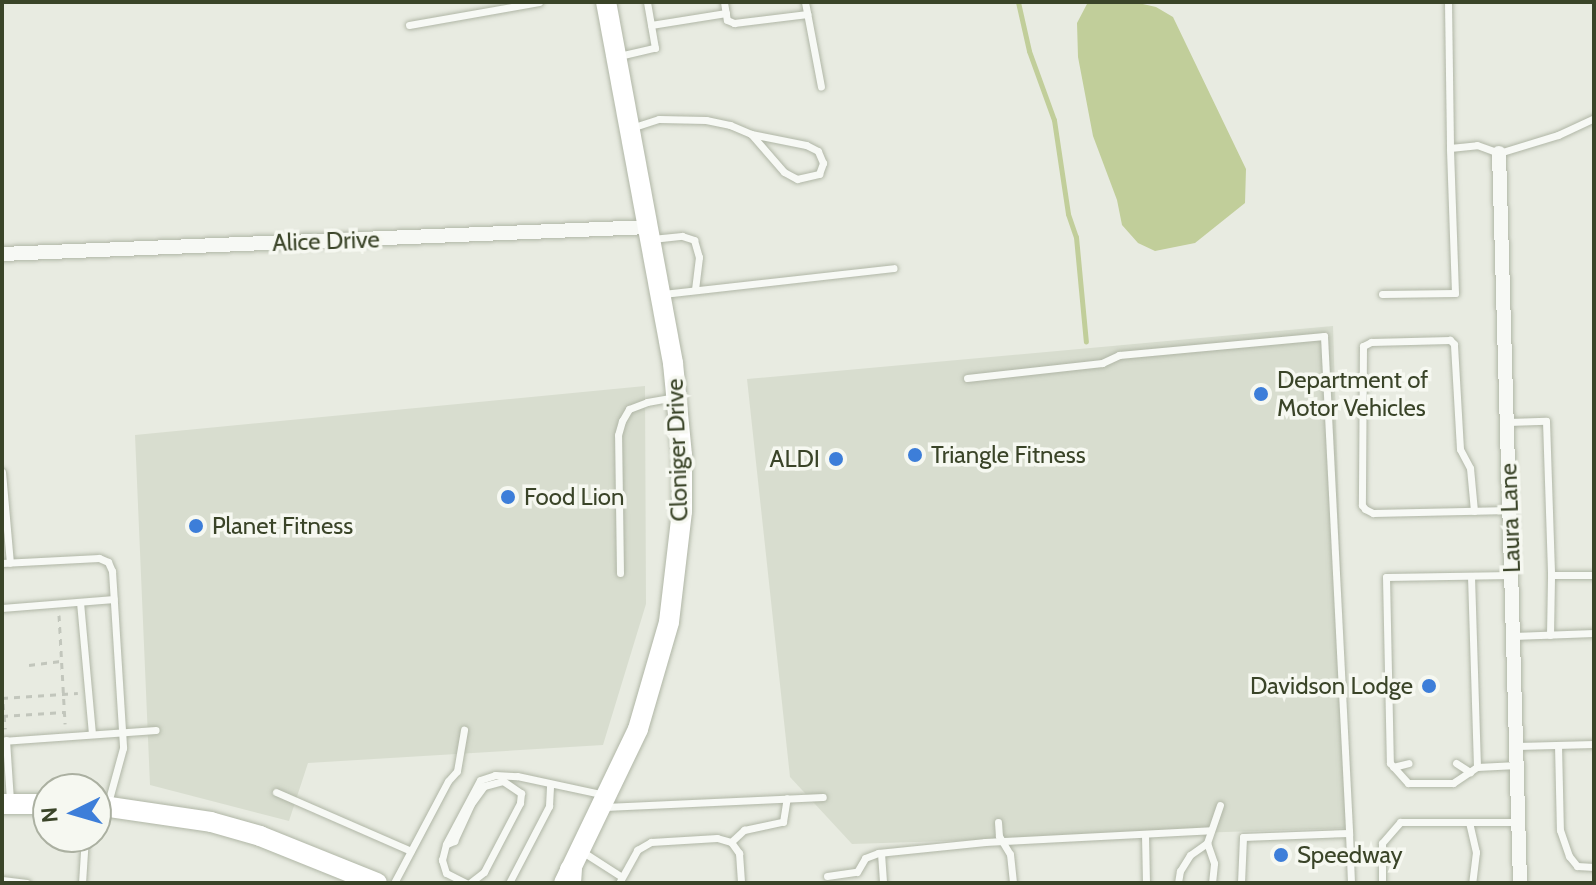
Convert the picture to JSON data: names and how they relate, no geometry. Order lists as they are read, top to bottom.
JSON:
{
  "streets": {
    "main road": ["Cloniger Drive"],
    "street": ["Alice Drive", "Laura Lane"]
  },
  "crossings": [
    ["Alice Drive", "Cloniger Drive"]
  ],
  "places": [
    "Department of Motor Vehicles",
    "Triangle Fitness",
    "ALDI",
    "Food Lion",
    "Planet Fitness",
    "Davidson Lodge",
    "Speedway"
  ],
  "north": "left"
}
